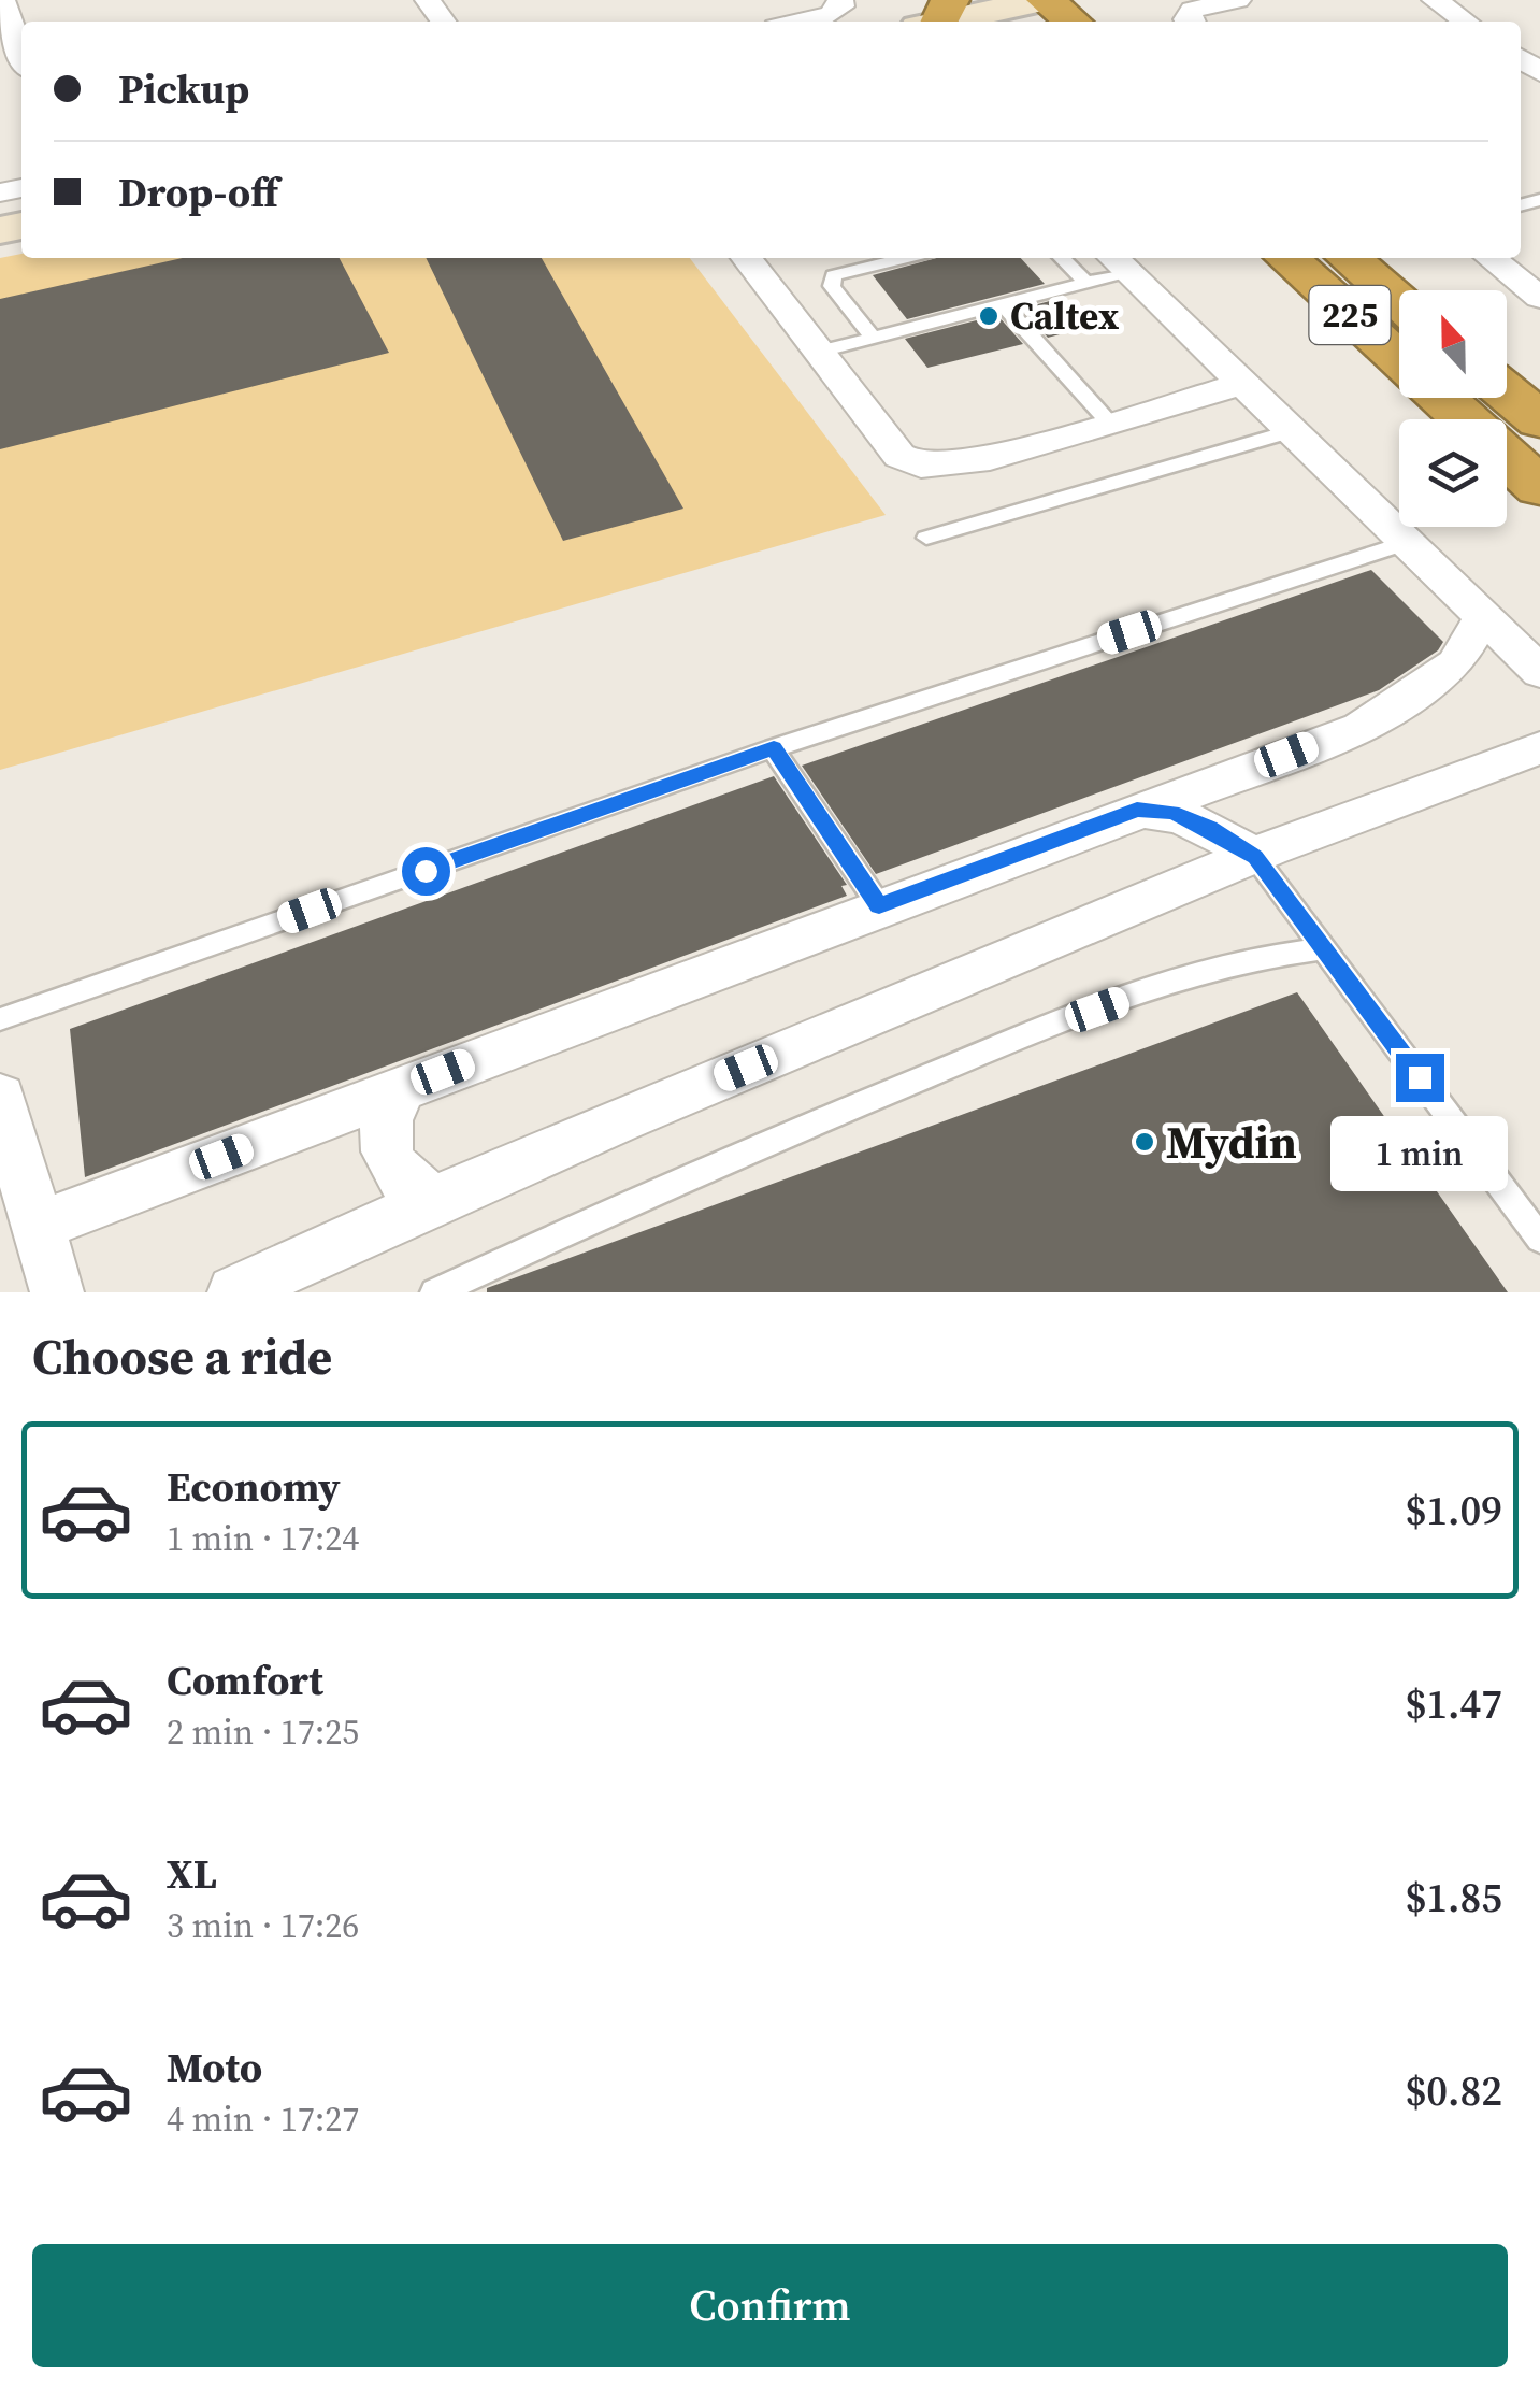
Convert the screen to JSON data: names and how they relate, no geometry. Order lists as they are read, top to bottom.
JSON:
{
  "streets": {
    "highway": ["225"]
  },
  "places": ["Caltex", "Mydin"],
  "north": "top",
  "page": {
    "banner": ["Pickup", "Drop-off"],
    "bubble": "1 min",
    "heading": "Choose a ride",
    "list": [
      {
        "name": "Economy",
        "note": "1 min · 17:24",
        "value": "$1.09"
      },
      {
        "name": "Comfort",
        "note": "2 min · 17:25",
        "value": "$1.47"
      },
      {
        "name": "XL",
        "note": "3 min · 17:26",
        "value": "$1.85"
      },
      {
        "name": "Moto",
        "note": "4 min · 17:27",
        "value": "$0.82"
      }
    ],
    "buttons": "Confirm"
  }
}
